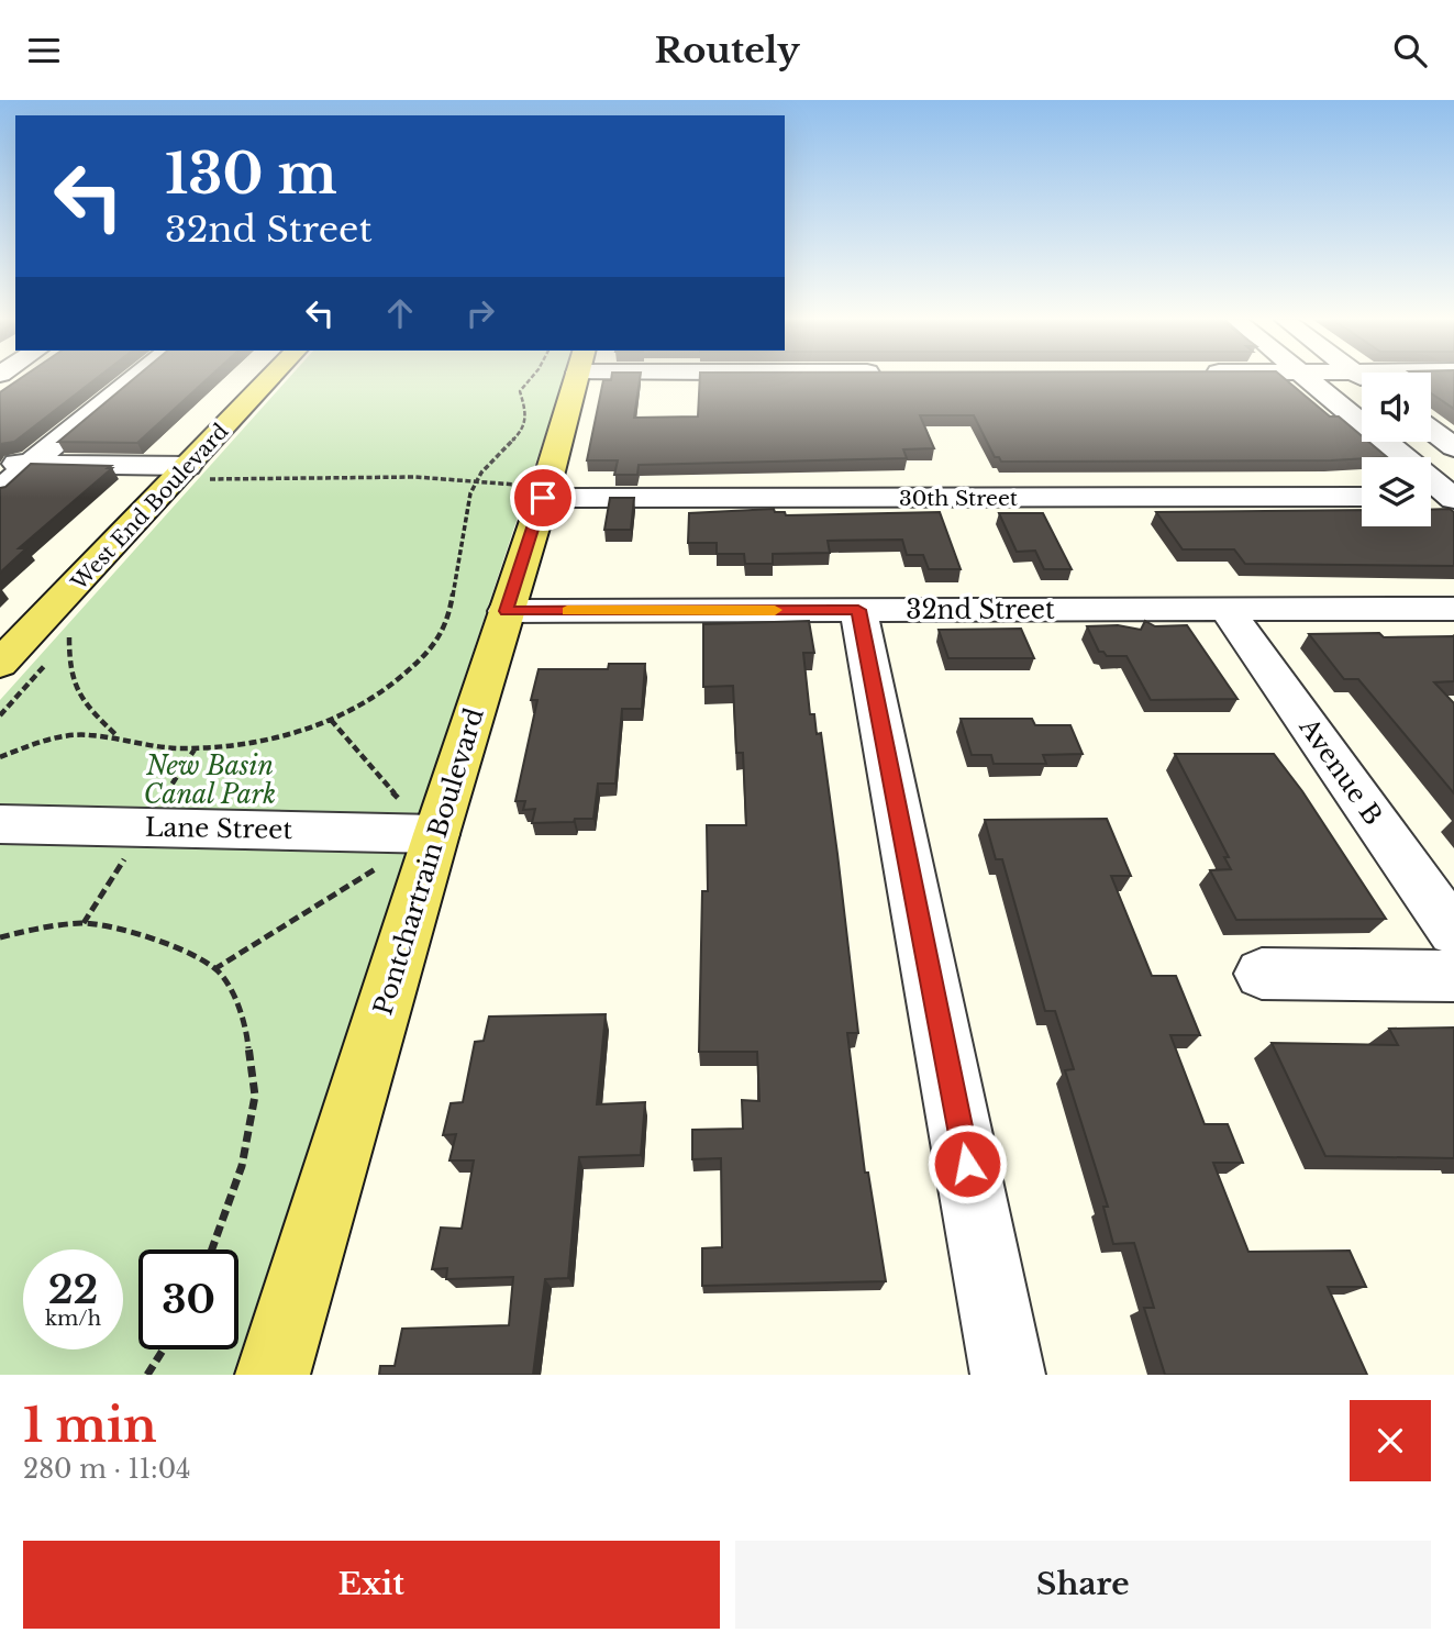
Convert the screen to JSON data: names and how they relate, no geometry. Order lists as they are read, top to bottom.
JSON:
{
  "streets": {
    "main road": ["West End Boulevard", "Pontchartrain Boulevard"],
    "street": [
      "30th Street",
      "32nd Street",
      "Avenue B",
      "Lane Street"
    ]
  },
  "crossings": [
    ["30th Street", "Pontchartrain Boulevard"],
    ["32nd Street", "Avenue B"],
    ["32nd Street", "Pontchartrain Boulevard"],
    ["Lane Street", "Pontchartrain Boulevard"]
  ],
  "parks": ["New Basin Canal Park"],
  "page": {
    "header": "Routely",
    "turn": ["130 m", "32nd Street"],
    "speed": "22 km/h",
    "limit": "30",
    "heading": ["1 min", "280 m · 11:04"],
    "buttons": ["Exit", "Share"]
  }
}
